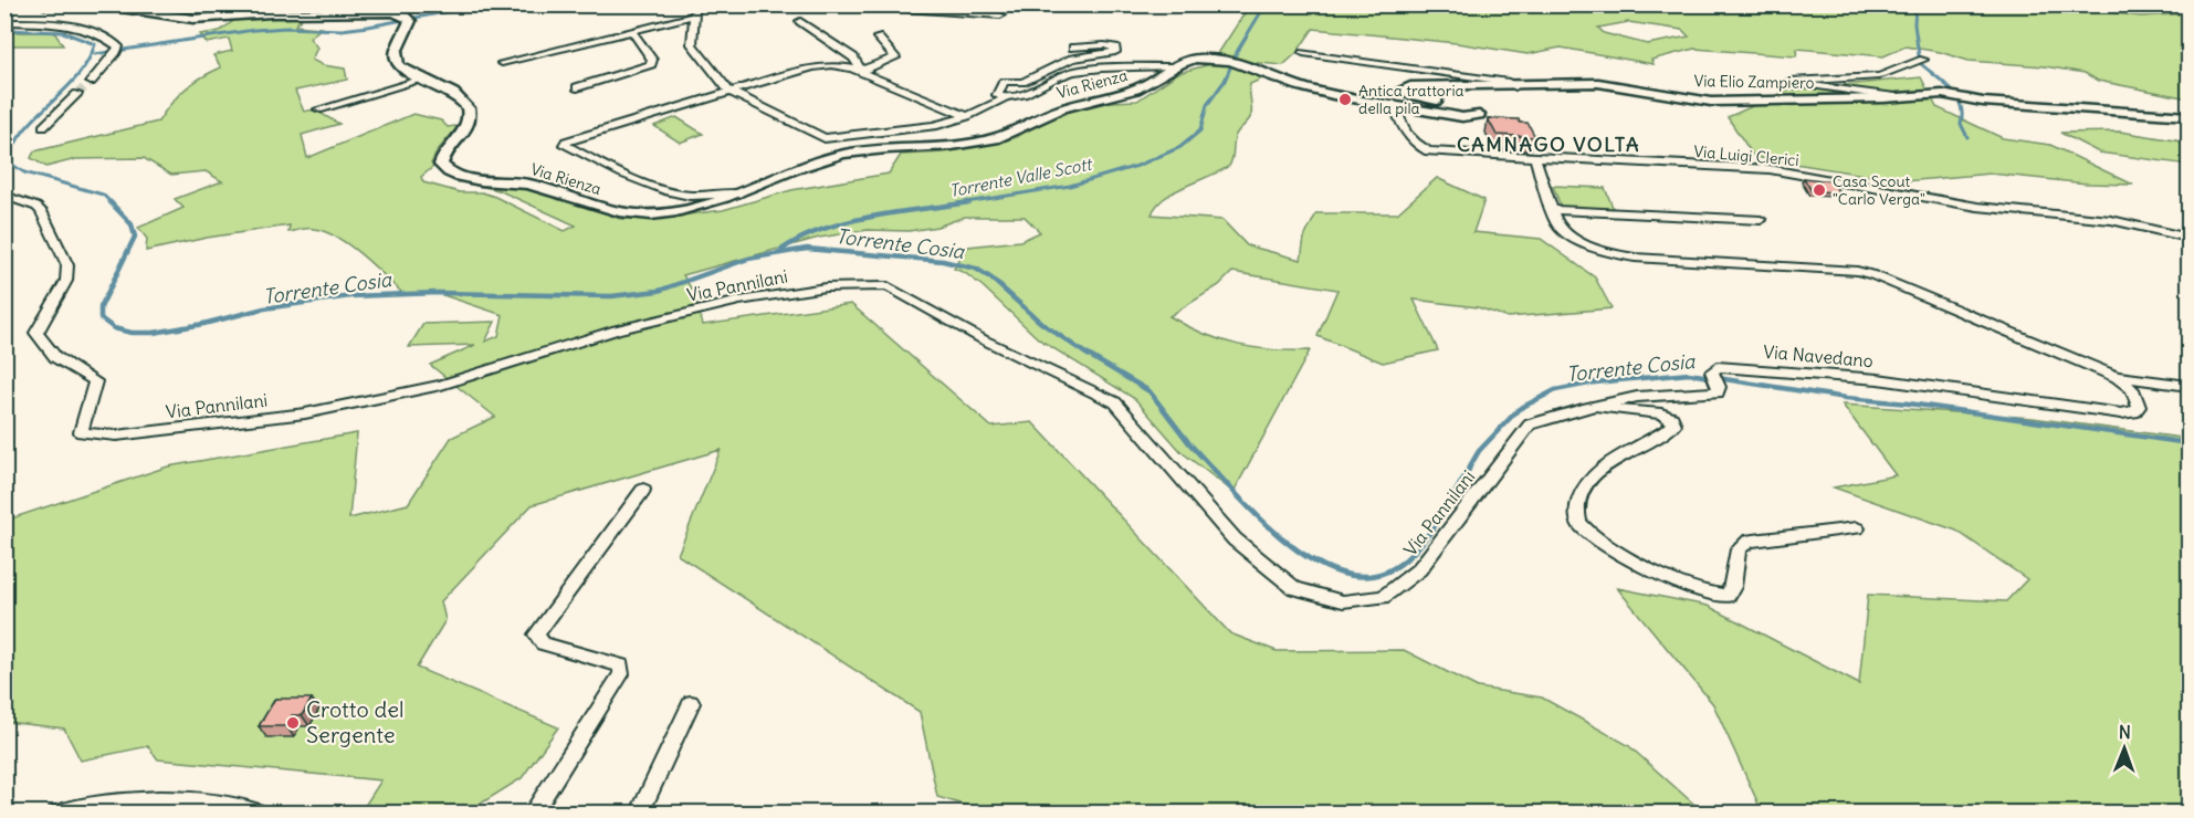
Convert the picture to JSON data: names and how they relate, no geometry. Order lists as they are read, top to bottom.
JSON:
{
  "streets": {
    "street": [
      "Via Elio Zampiero",
      "Via Rienza",
      "Via Luigi Clerici",
      "Via Pannilani",
      "Via Navedano"
    ]
  },
  "crossings": [
    ["Via Elio Zampiero", "Via Rienza"],
    ["Via Rienza", "Via Luigi Clerici"],
    ["Via Pannilani", "Via Navedano"]
  ],
  "districts": ["CAMNAGO VOLTA"],
  "water": ["Torrente Valle Scott", "Torrente Cosia"],
  "places": ["Antica trattoria della pila", "Casa Scout \"Carlo Verga\"", "Crotto del Sergente"],
  "north": "top"
}
